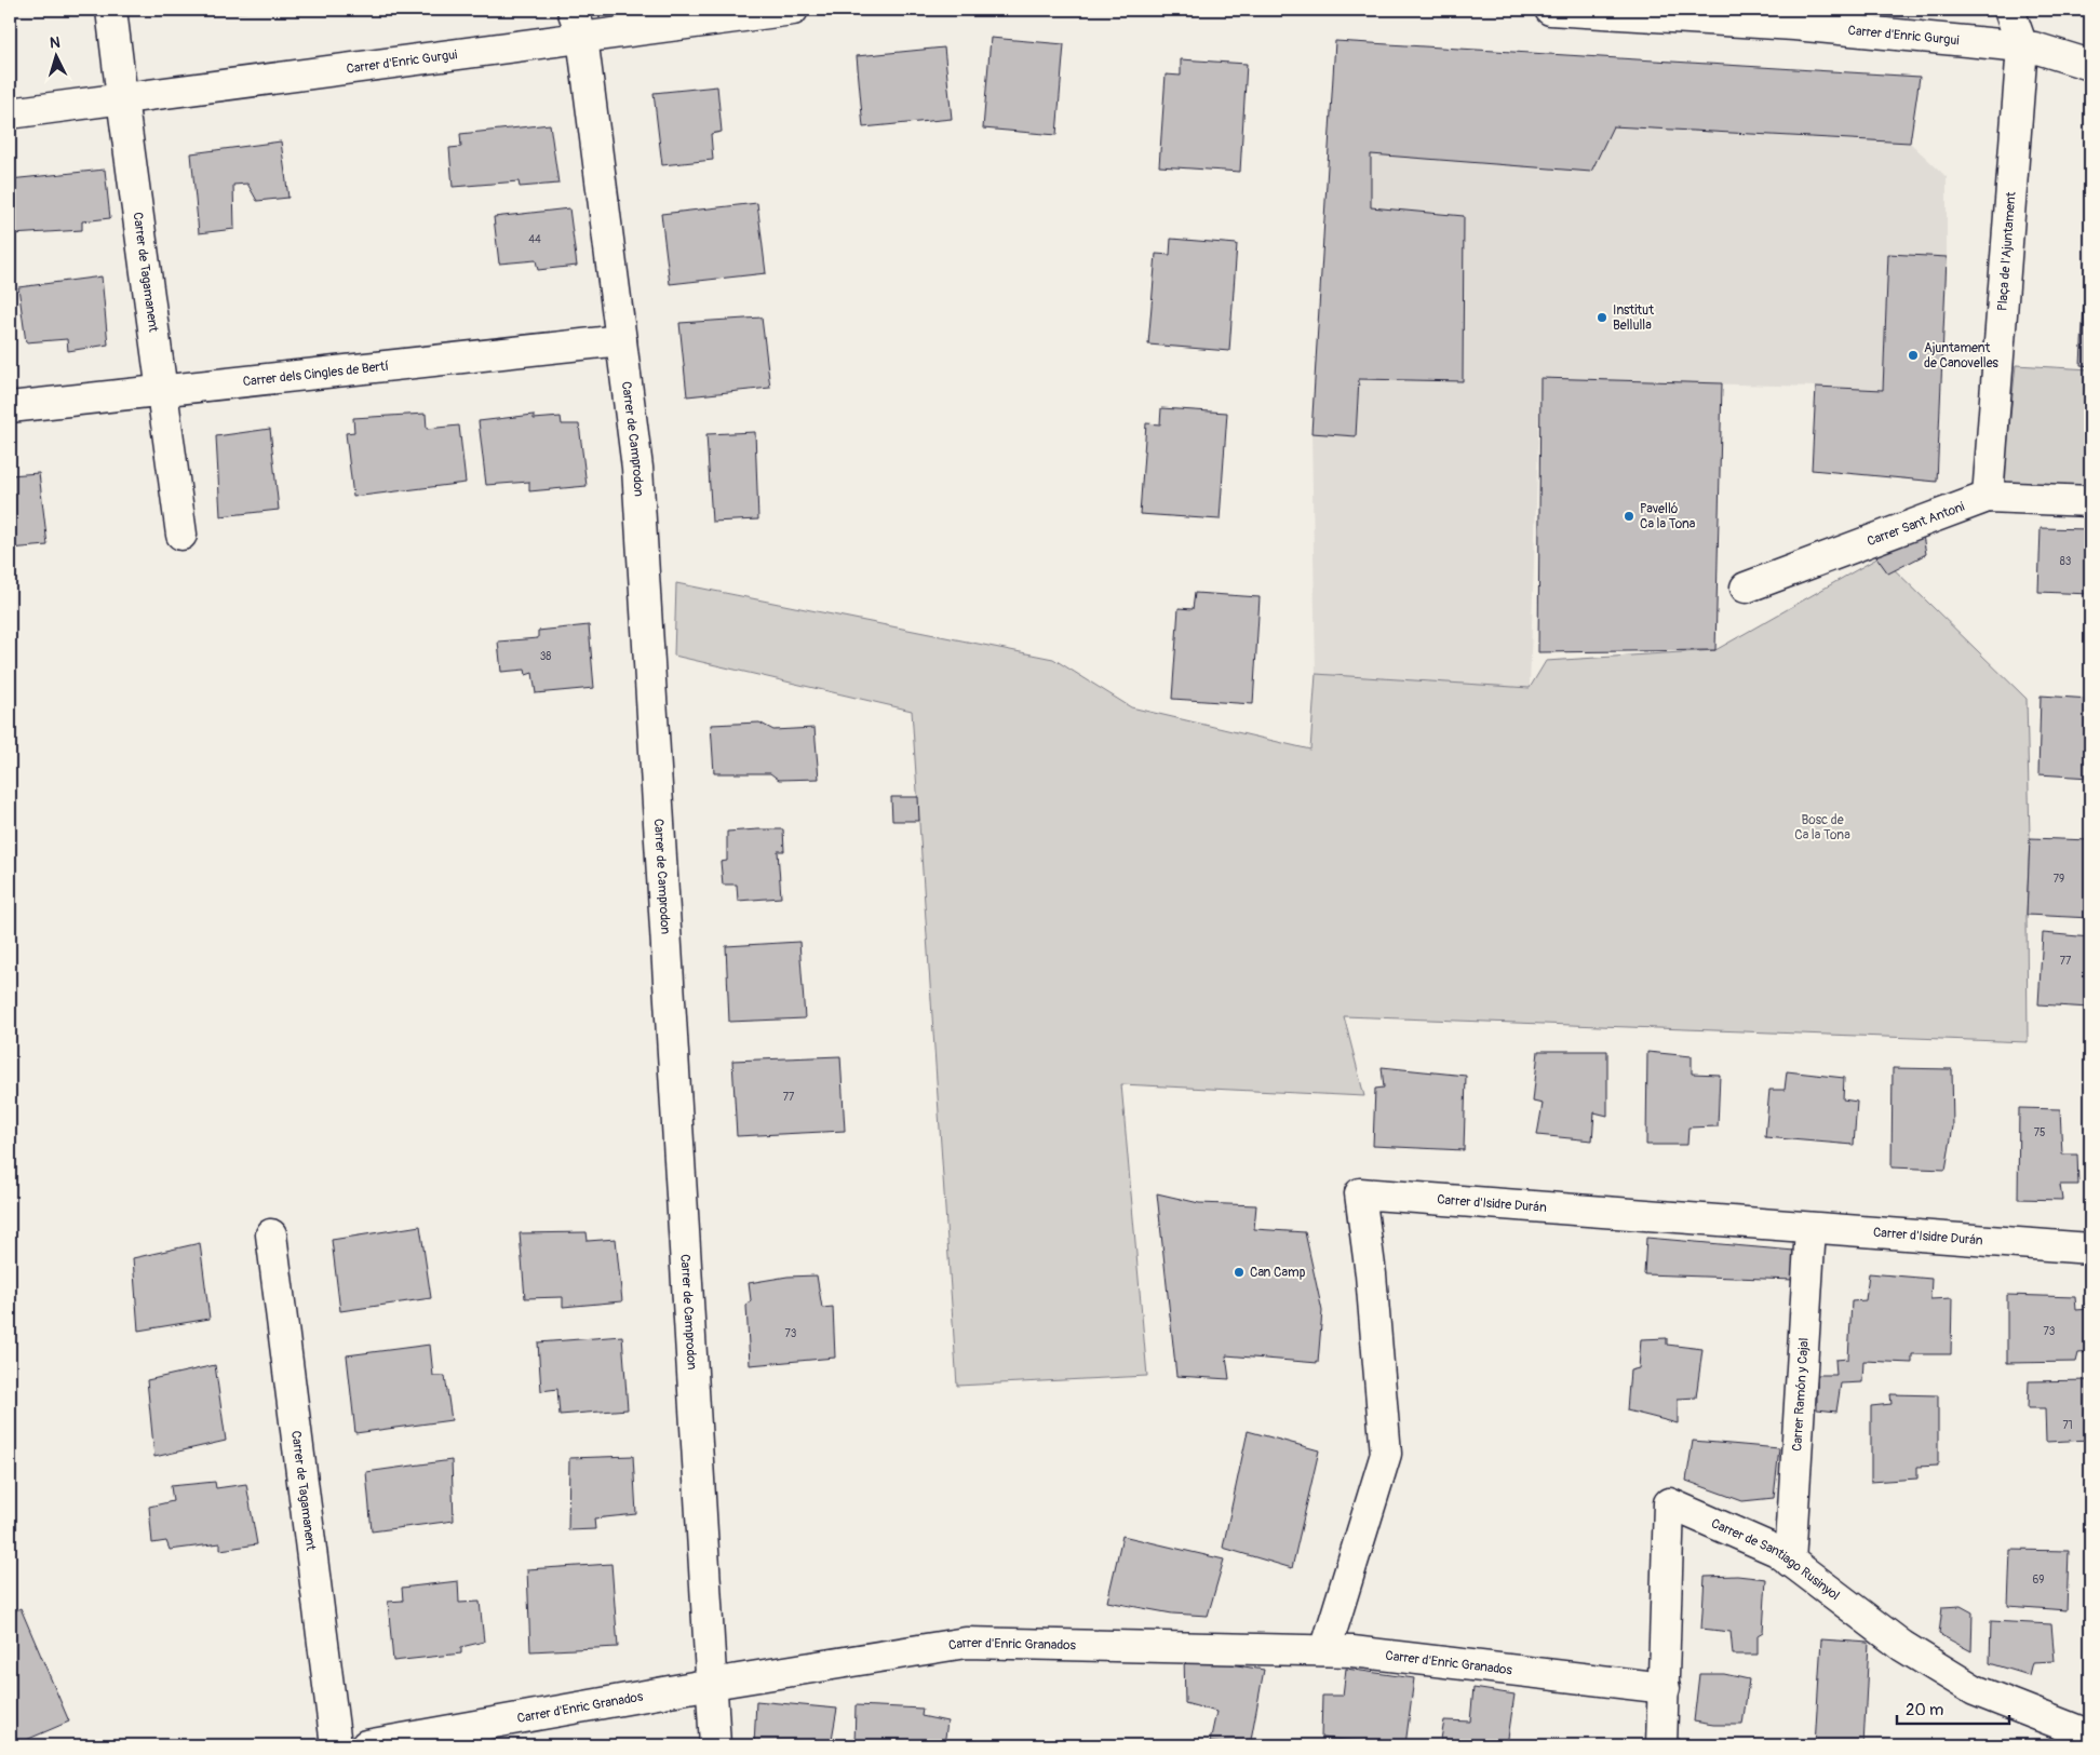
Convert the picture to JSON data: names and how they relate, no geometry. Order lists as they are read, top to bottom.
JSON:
{
  "streets": {
    "street": [
      "Carrer d'Enric Gurgui",
      "Plaça de l'Ajuntament",
      "Carrer de Tagamanent",
      "Carrer dels Cingles de Bertí",
      "Carrer de Camprodon",
      "Carrer Sant Antoni",
      "Carrer d'Isidre Durán",
      "Carrer Ramón y Cajal",
      "Carrer de Santiago Rusinyol",
      "Carrer d'Enric Granados"
    ]
  },
  "crossings": [
    ["Carrer d'Enric Gurgui", "Plaça de l'Ajuntament"],
    ["Carrer d'Enric Gurgui", "Carrer de Tagamanent"],
    ["Carrer d'Enric Gurgui", "Carrer de Camprodon"],
    ["Plaça de l'Ajuntament", "Carrer Sant Antoni"],
    ["Carrer de Tagamanent", "Carrer dels Cingles de Bertí"],
    ["Carrer dels Cingles de Bertí", "Carrer de Camprodon"],
    ["Carrer de Camprodon", "Carrer d'Enric Granados"],
    ["Carrer d'Isidre Durán", "Carrer Ramón y Cajal"],
    ["Carrer d'Isidre Durán", "Carrer d'Enric Granados"],
    ["Carrer Ramón y Cajal", "Carrer de Santiago Rusinyol"],
    ["Carrer de Santiago Rusinyol", "Carrer d'Enric Granados"]
  ],
  "parks": ["Bosc de Ca la Tona"],
  "places": [
    "Institut Bellulla",
    "Ajuntament de Canovelles",
    "Pavelló Ca la Tona",
    "Can Camp"
  ],
  "house_numbers": [
    "44",
    "83",
    "38",
    "79",
    "77",
    "77",
    "75",
    "73",
    "73",
    "71",
    "69"
  ],
  "scale_bar": "20 m",
  "north": "top"
}
